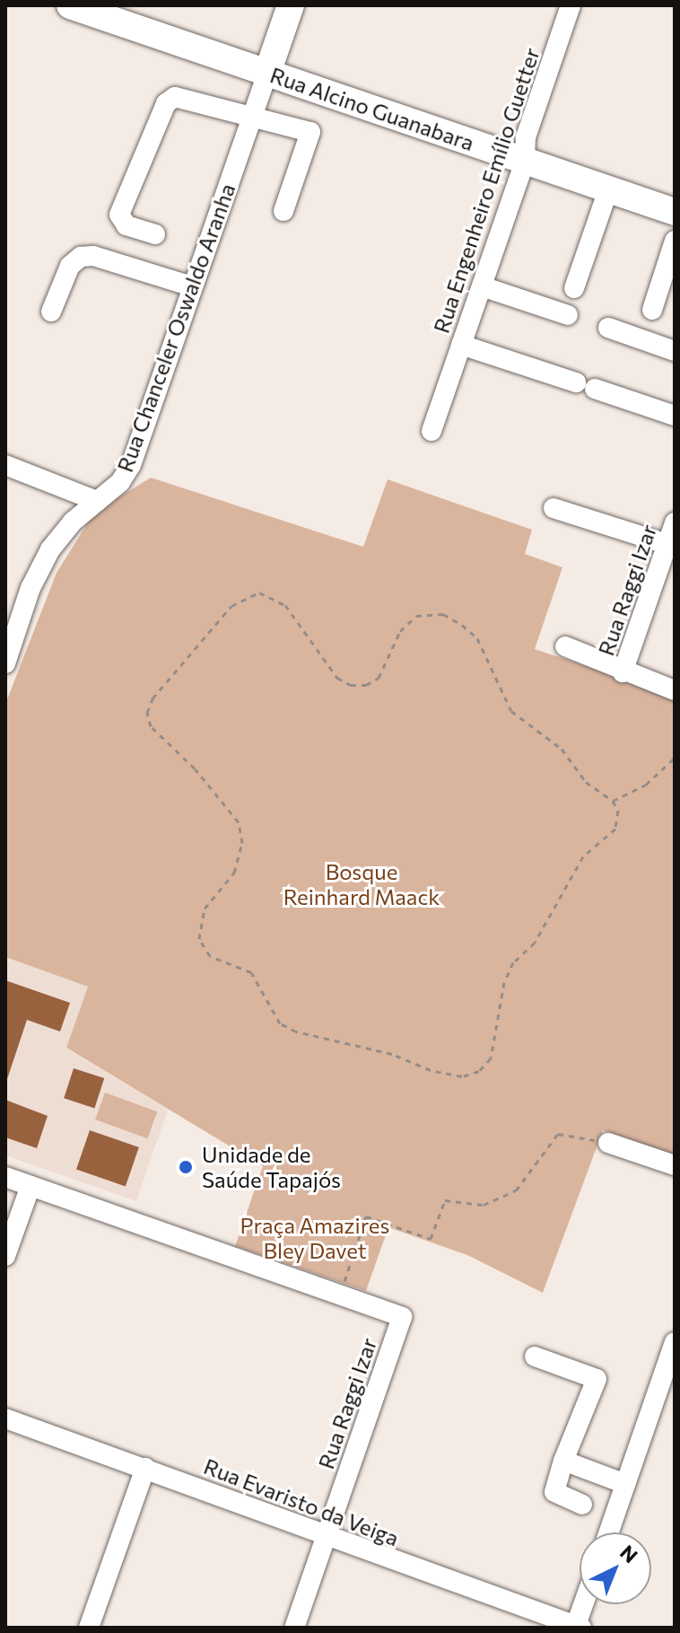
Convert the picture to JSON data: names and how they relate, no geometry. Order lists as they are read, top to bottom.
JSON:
{
  "streets": {
    "main road": ["Rua Alcino Guanabara", "Rua Chanceler Oswaldo Aranha"],
    "street": ["Rua Engenheiro Emílio Guetter", "Rua Raggi Izar", "Rua Evaristo da Veiga"]
  },
  "crossings": [
    ["Rua Alcino Guanabara", "Rua Engenheiro Emílio Guetter"],
    ["Rua Alcino Guanabara", "Rua Chanceler Oswaldo Aranha"],
    ["Rua Raggi Izar", "Rua Evaristo da Veiga"]
  ],
  "parks": ["Bosque Reinhard Maack", "Praça Amazires Bley Davet"],
  "places": ["Unidade de Saúde Tapajós"],
  "north": "top right"
}
